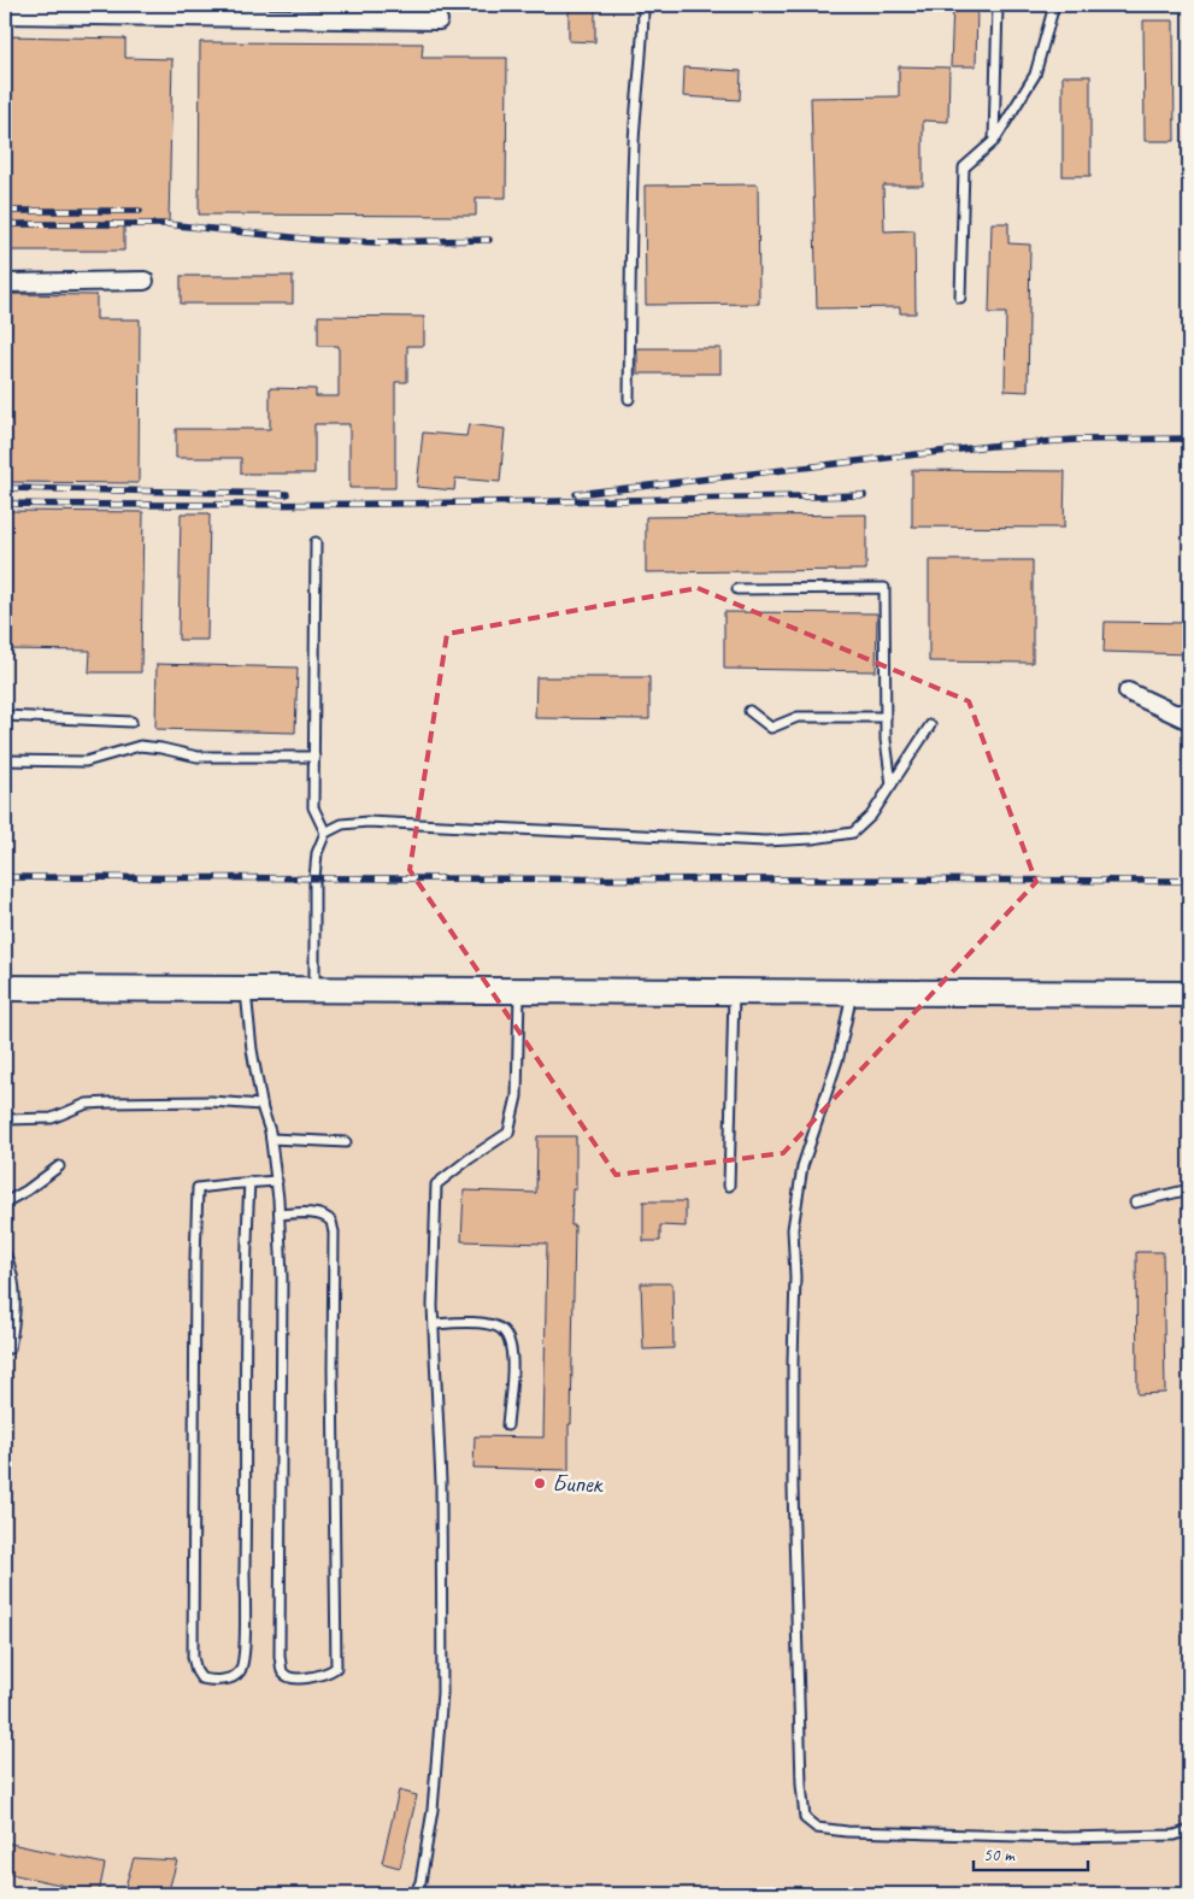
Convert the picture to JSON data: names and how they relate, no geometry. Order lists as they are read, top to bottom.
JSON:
{
  "places": ["Бипек"],
  "scale_bar": "50 m"
}
